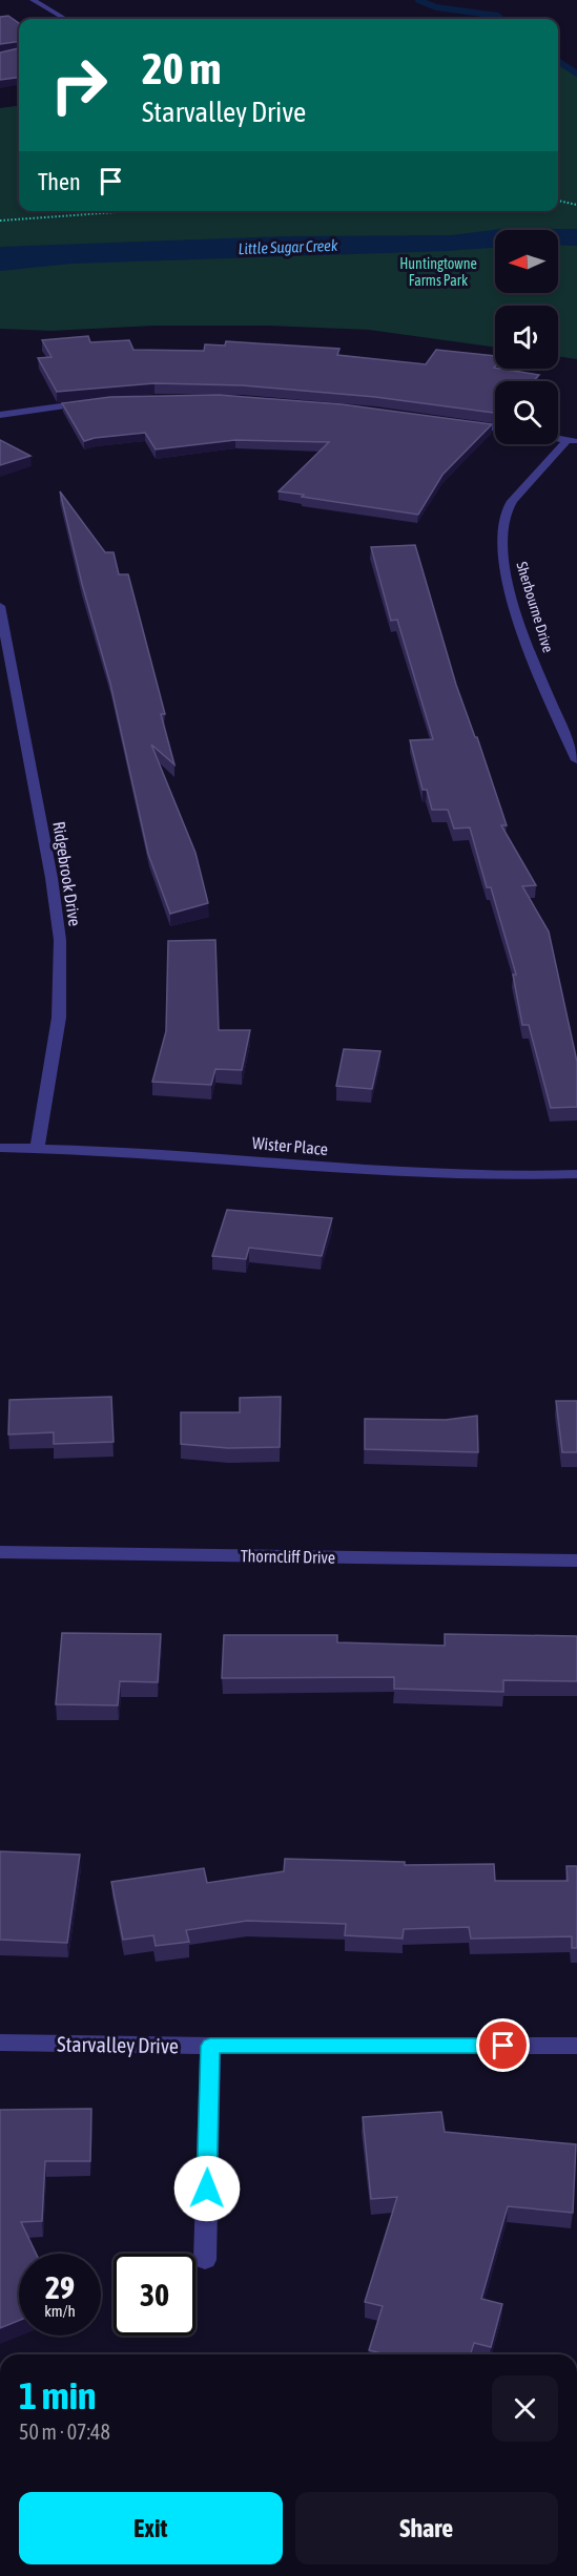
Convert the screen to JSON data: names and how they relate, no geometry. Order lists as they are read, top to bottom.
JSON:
{
  "streets": {
    "street": [
      "Sherbourne Drive",
      "Ridgebrook Drive",
      "Wister Place",
      "Thorncliff Drive",
      "Starvalley Drive"
    ]
  },
  "crossings": [
    ["Ridgebrook Drive", "Wister Place"]
  ],
  "water": ["Little Sugar Creek"],
  "parks": ["Huntingtowne Farms Park"],
  "north": "left",
  "page": {
    "turn": ["20 m", "Starvalley Drive"],
    "then": "Then",
    "speed": "29 km/h",
    "limit": "30",
    "heading": ["1 min", "50 m · 07:48"],
    "buttons": ["Exit", "Share"]
  }
}
